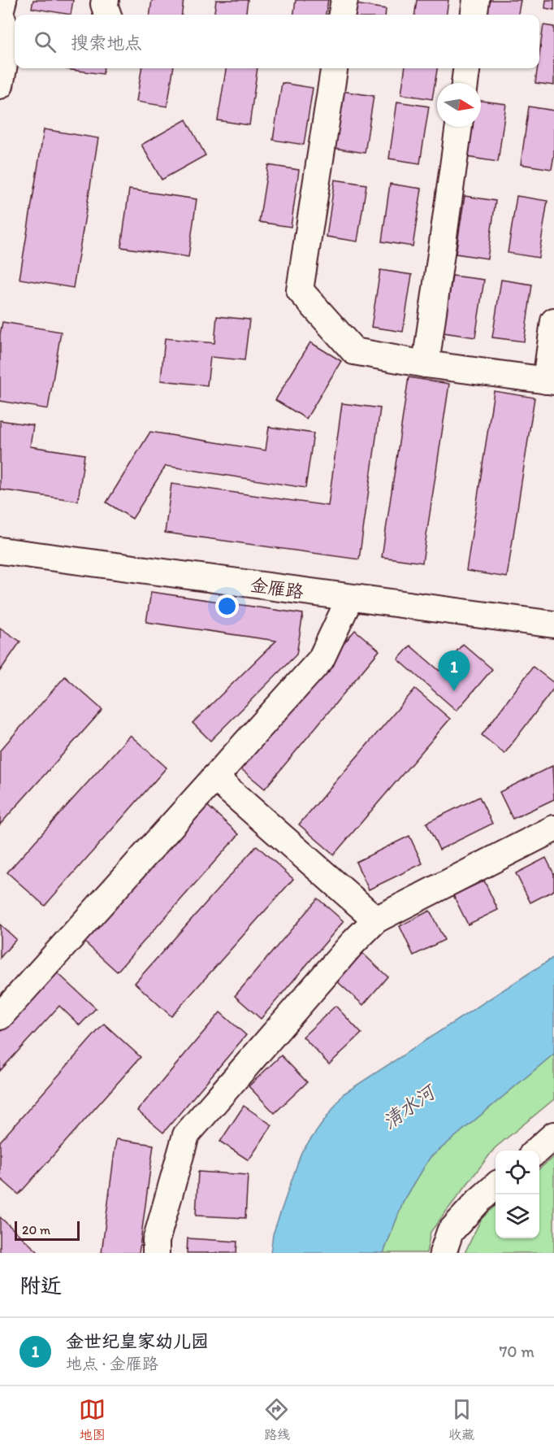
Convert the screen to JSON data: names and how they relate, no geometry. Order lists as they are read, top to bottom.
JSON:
{
  "streets": {
    "street": ["金雁路"]
  },
  "water": ["清水河"],
  "scale_bar": "20 m",
  "north": "right",
  "page": {
    "search": "搜索地点",
    "pins": "1",
    "scale": "20 m",
    "heading": "附近",
    "list": [
      {
        "mark": "1",
        "name": "金世纪皇家幼儿园",
        "note": "地点 · 金雁路",
        "value": "70 m"
      }
    ],
    "nav": ["地图", "路线", "收藏"]
  }
}
